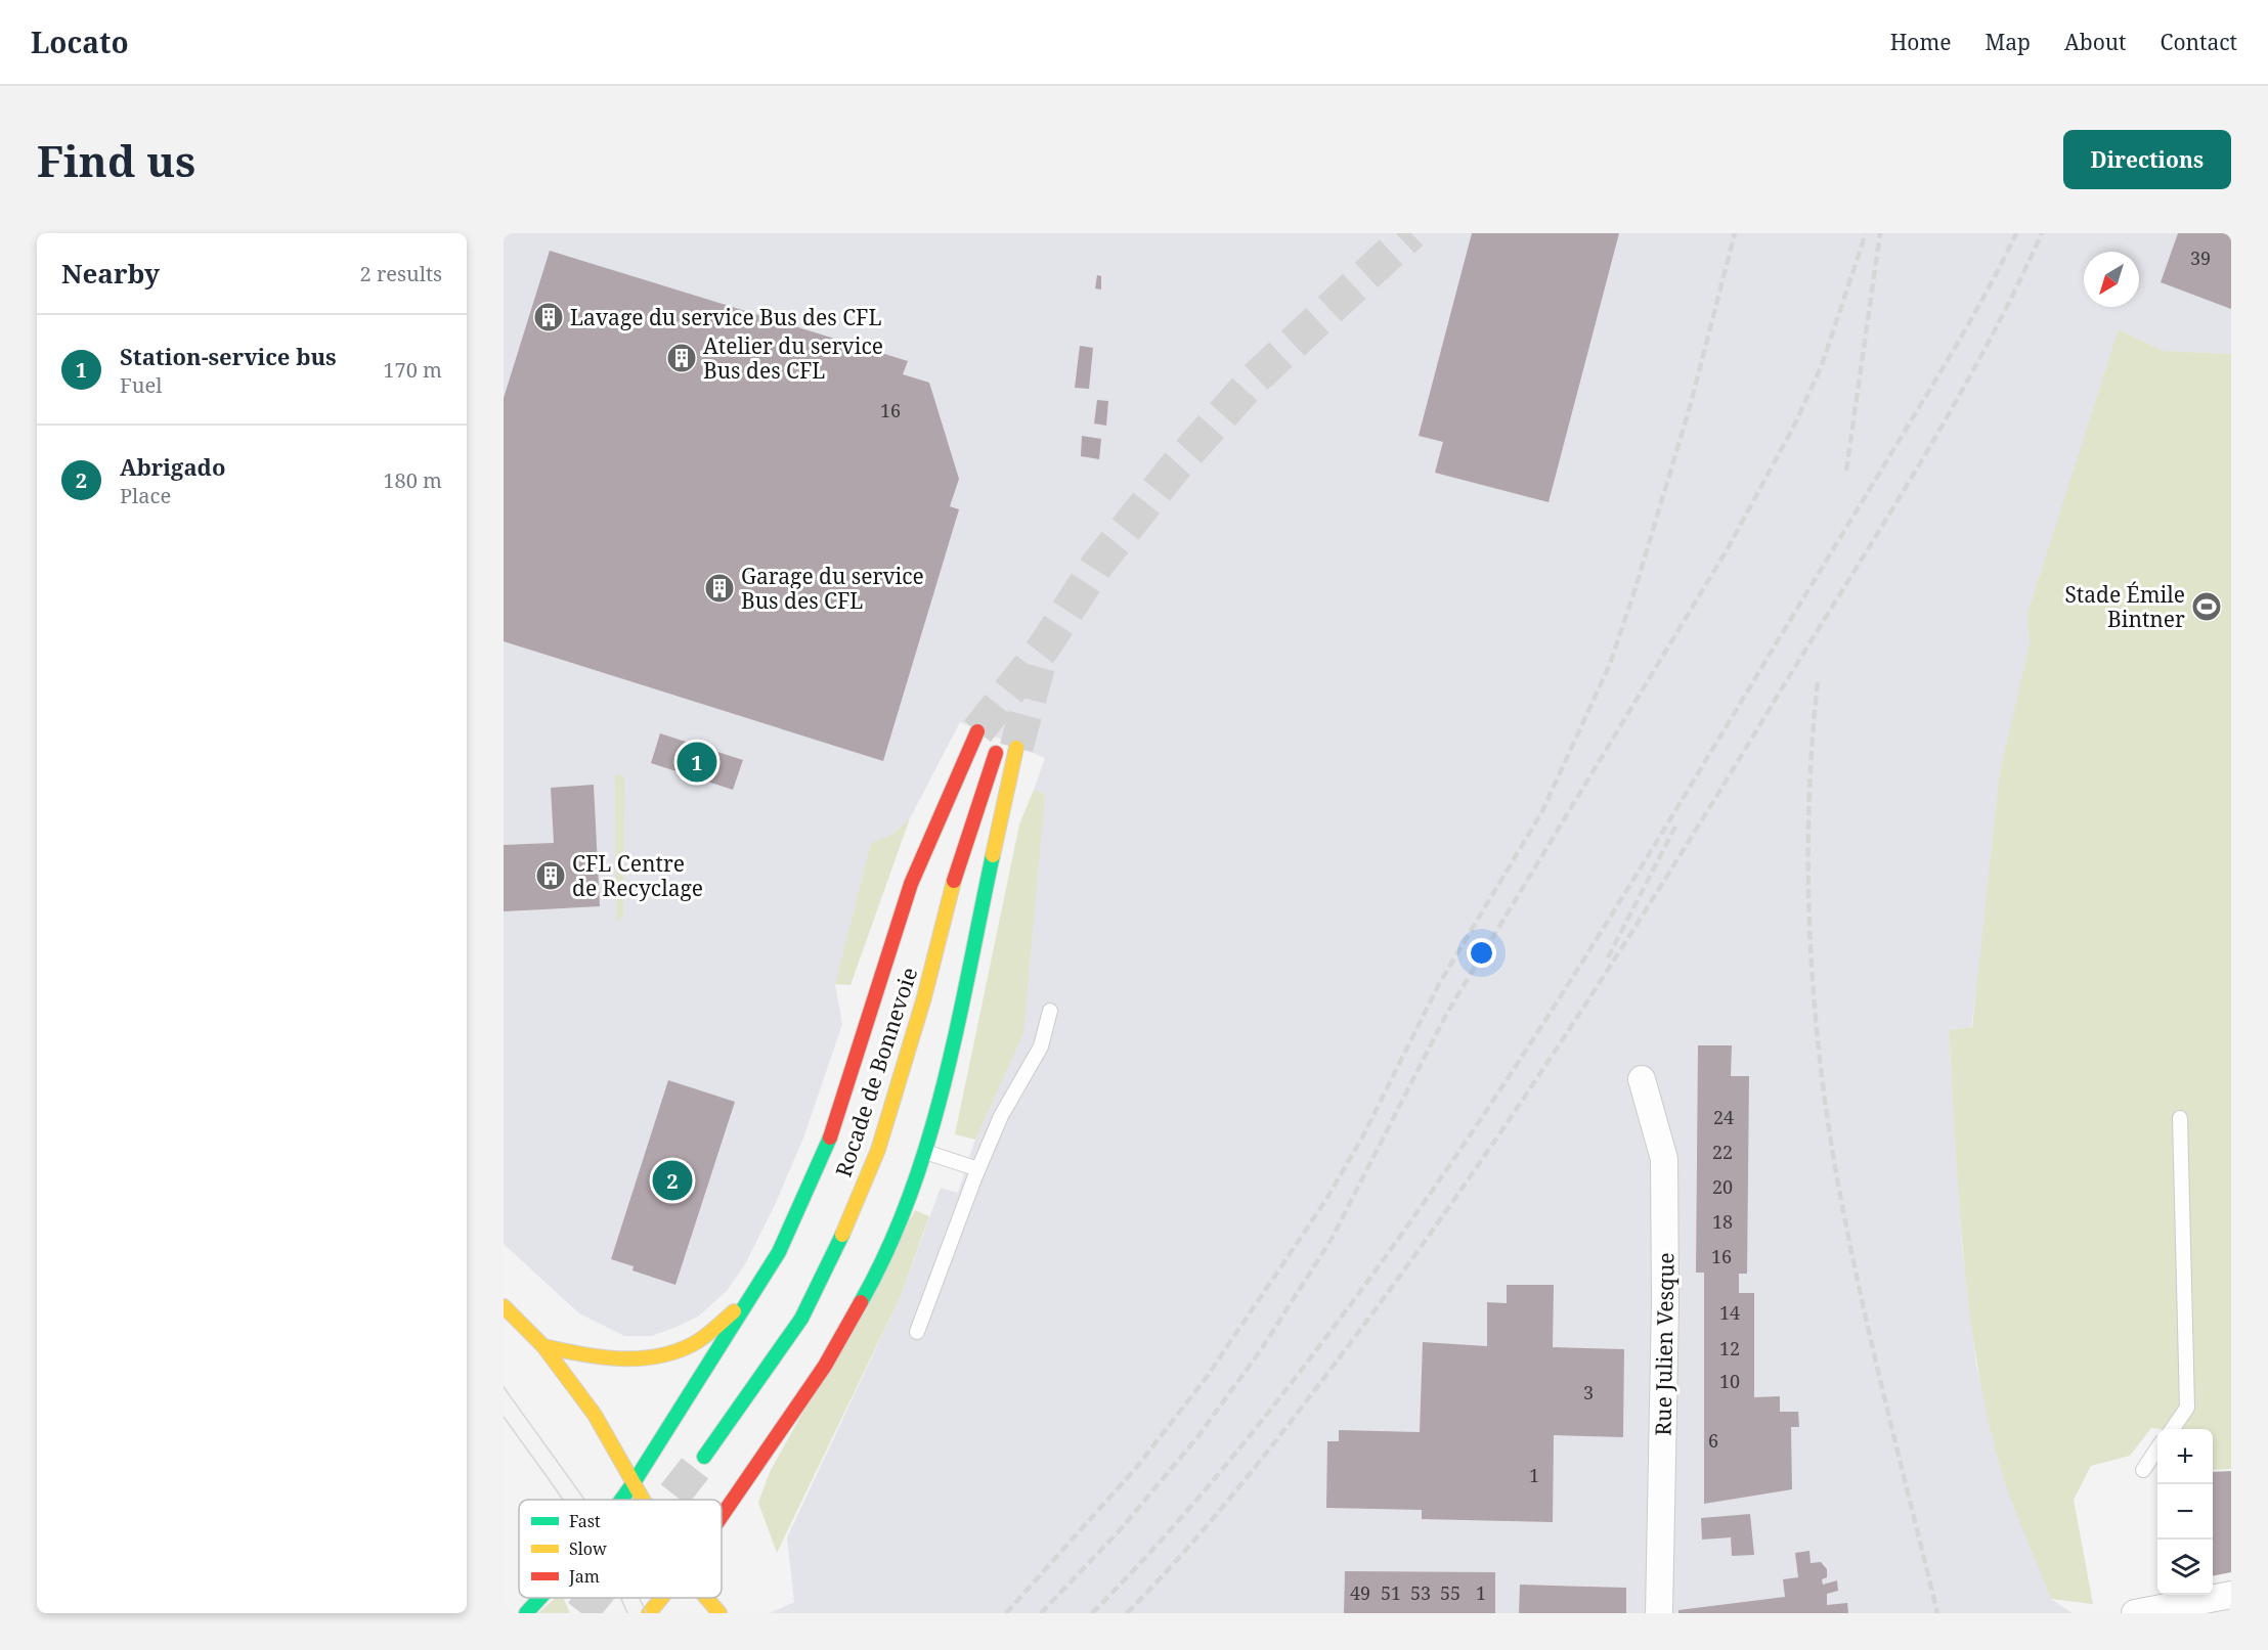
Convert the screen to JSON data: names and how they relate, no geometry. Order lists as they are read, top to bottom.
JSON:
{
  "streets": {
    "main road": ["Rocade de Bonnevoie"],
    "street": ["Rue Julien Vesque"]
  },
  "places": {
    "building": [
      "Lavage du service Bus des CFL",
      "Atelier du service Bus des CFL",
      "Garage du service Bus des CFL",
      "CFL Centre de Recyclage"
    ],
    "sports": ["Stade Émile Bintner"]
  },
  "house_numbers": [
    "39",
    "16",
    "24",
    "22",
    "20",
    "18",
    "16",
    "14",
    "12",
    "10",
    "3",
    "6",
    "1",
    "49",
    "51",
    "53",
    "55",
    "1"
  ],
  "legend": ["Fast", "Slow", "Jam"],
  "north": "bottom left",
  "page": {
    "header": "Locato",
    "nav": [
      "Home",
      "Map",
      "About",
      "Contact"
    ],
    "buttons": "Directions",
    "title": "Find us",
    "heading": ["Nearby", "2 results"],
    "list": [
      {
        "mark": "1",
        "name": "Station-service bus",
        "note": "Fuel",
        "value": "170 m"
      },
      {
        "mark": "2",
        "name": "Abrigado",
        "note": "Place",
        "value": "180 m"
      }
    ],
    "pins": ["1", "2"],
    "map_buttons": ["+", "−"]
  }
}
